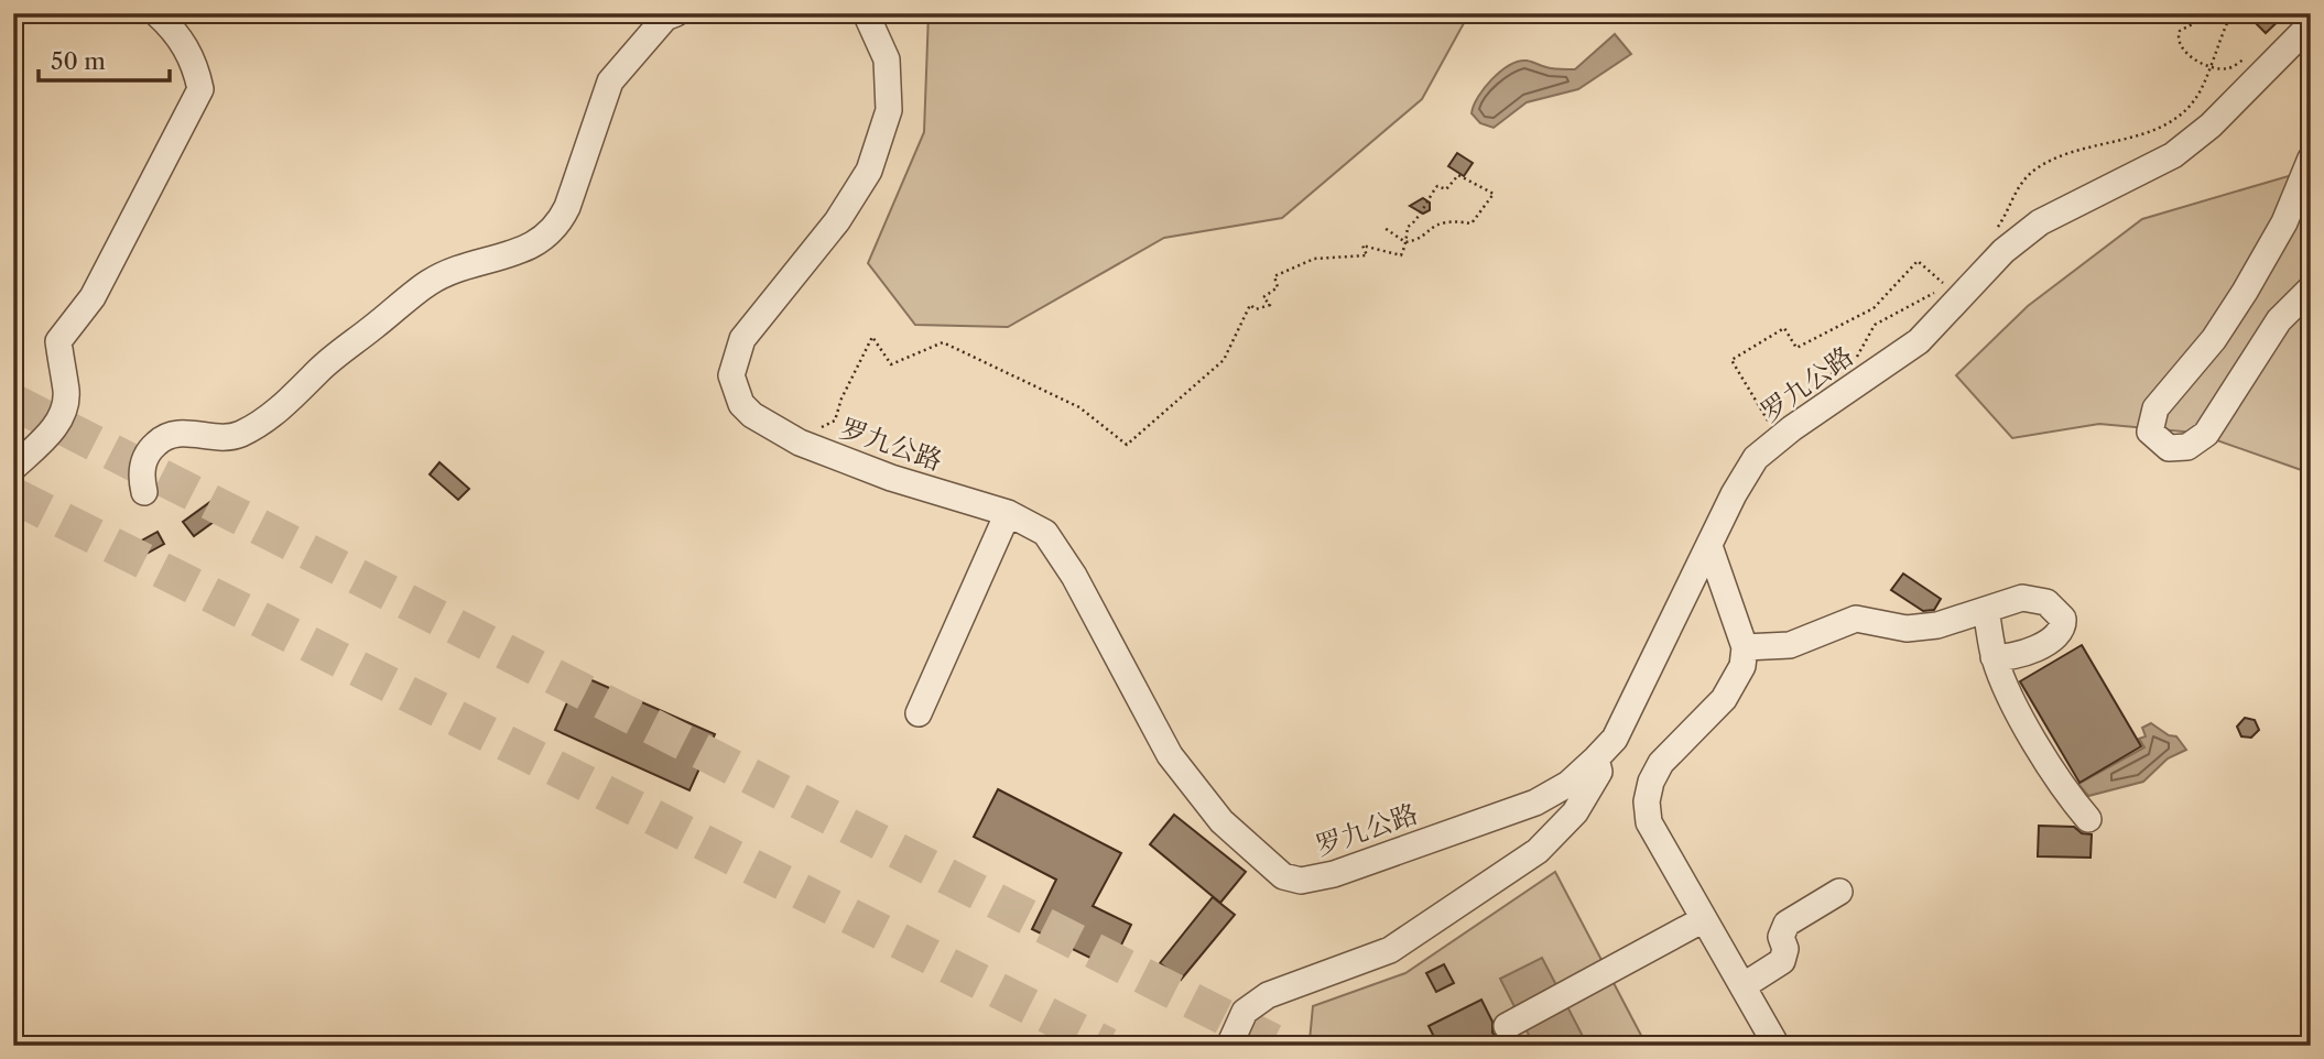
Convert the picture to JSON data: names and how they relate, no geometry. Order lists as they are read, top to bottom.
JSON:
{
  "streets": {
    "street": ["罗九公路"]
  },
  "scale_bar": "50 m"
}
